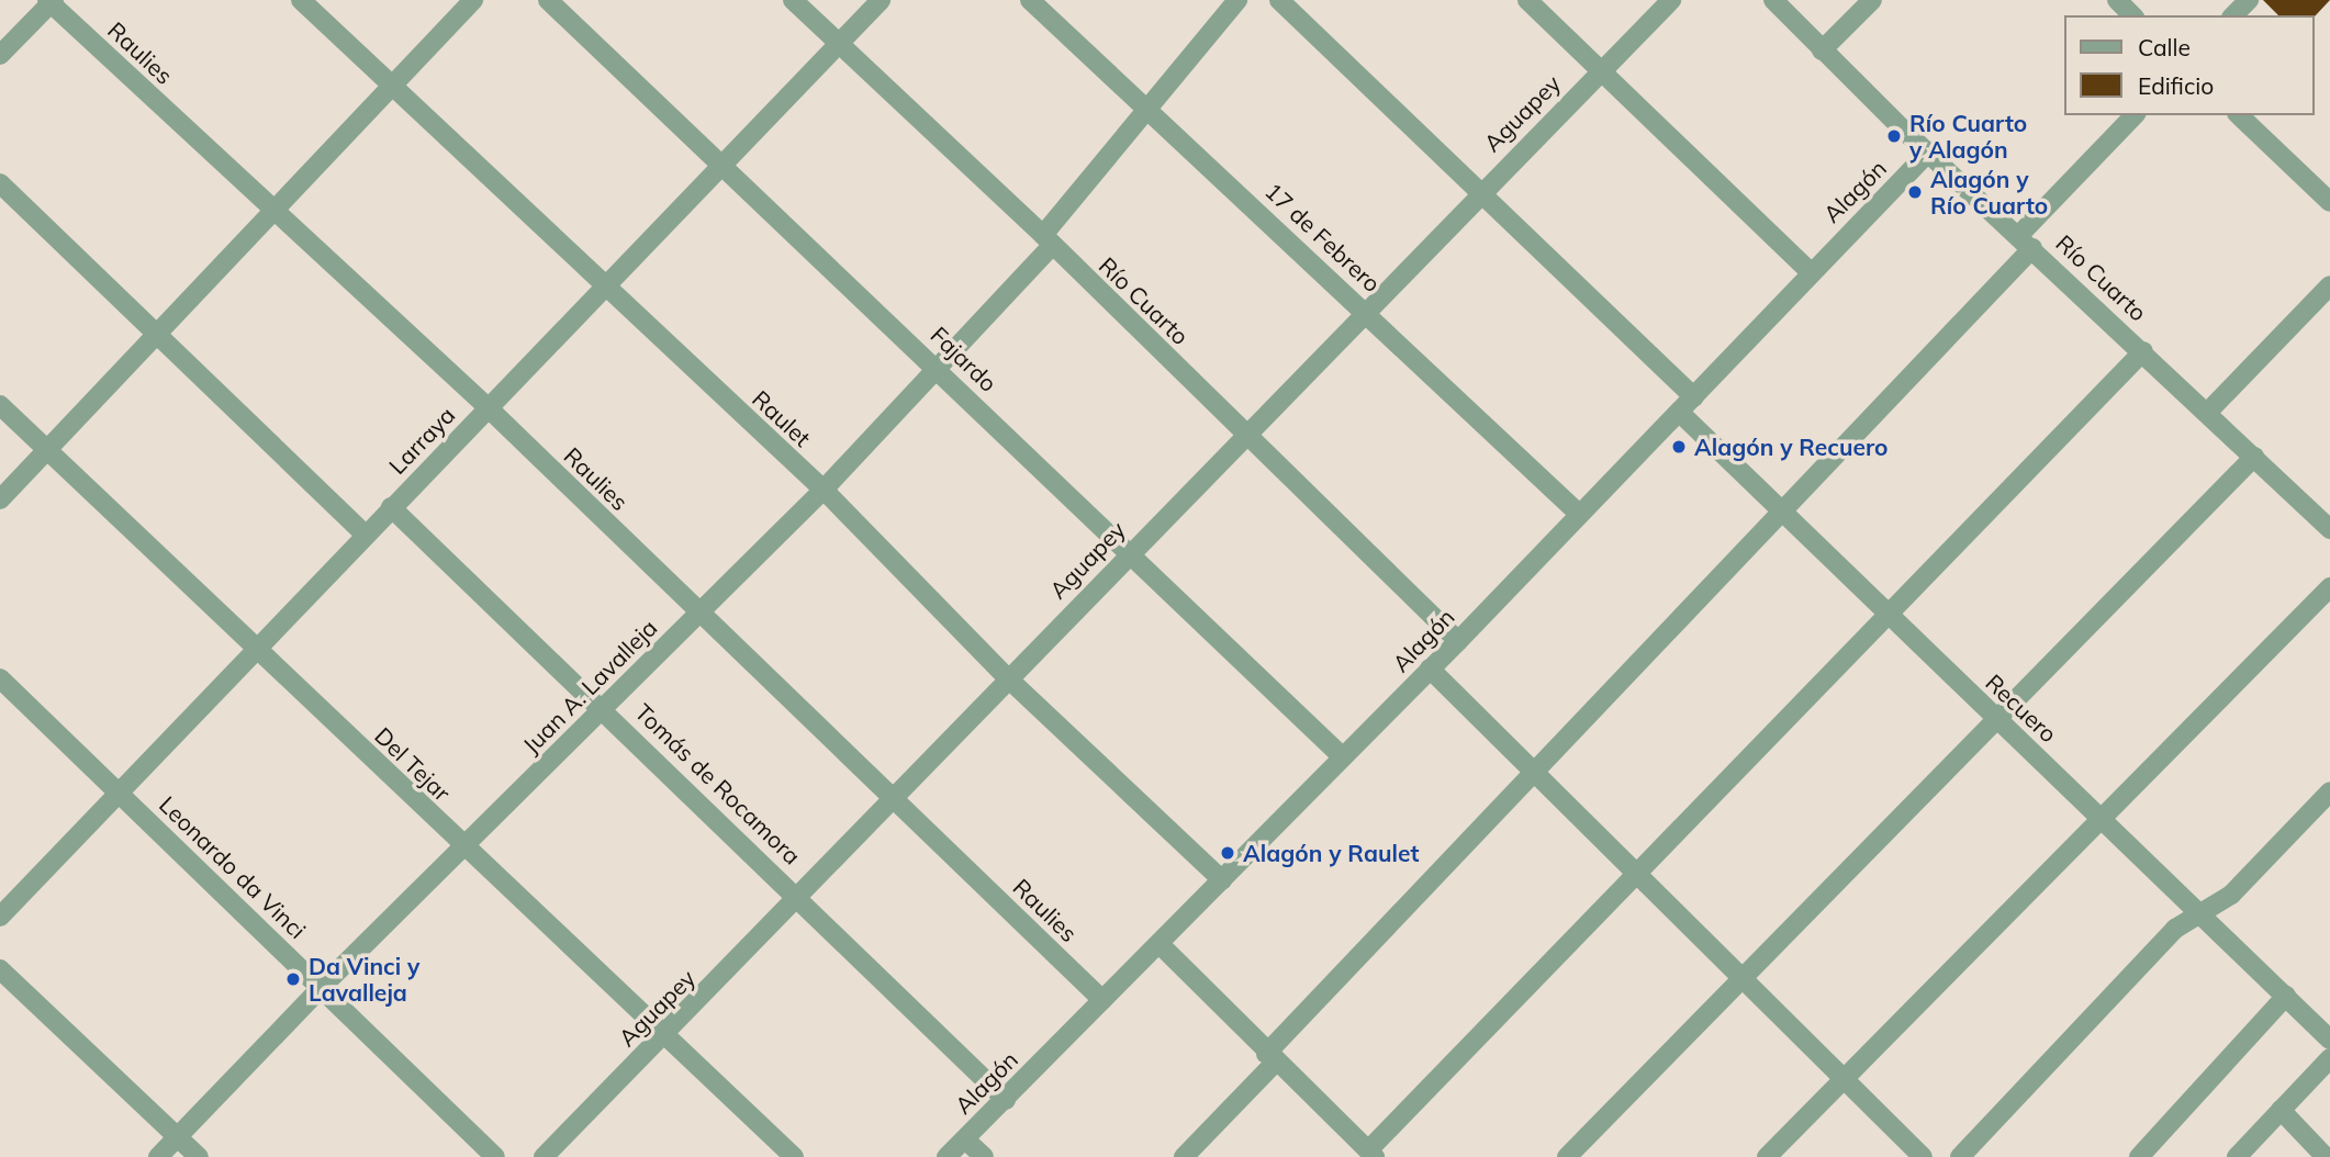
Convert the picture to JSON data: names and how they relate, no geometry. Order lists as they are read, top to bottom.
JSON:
{
  "streets": {
    "street": [
      "Raulies",
      "Aguapey",
      "Alagón",
      "17 de Febrero",
      "Río Cuarto",
      "Fajardo",
      "Raulet",
      "Larraya",
      "Juan A. Lavalleja",
      "Recuero",
      "Del Tejar",
      "Tomás de Rocamora",
      "Leonardo da Vinci"
    ]
  },
  "crossings": [
    ["Raulies", "Aguapey"],
    ["Raulies", "Alagón"],
    ["Raulies", "Larraya"],
    ["Raulies", "Juan A. Lavalleja"],
    ["Aguapey", "17 de Febrero"],
    ["Aguapey", "Río Cuarto"],
    ["Aguapey", "Fajardo"],
    ["Aguapey", "Raulet"],
    ["Aguapey", "Del Tejar"],
    ["Aguapey", "Tomás de Rocamora"],
    ["Alagón", "17 de Febrero"],
    ["Alagón", "Río Cuarto"],
    ["Alagón", "Fajardo"],
    ["Alagón", "Raulet"],
    ["Alagón", "Recuero"],
    ["Alagón", "Tomás de Rocamora"],
    ["17 de Febrero", "Juan A. Lavalleja"],
    ["Río Cuarto", "Larraya"],
    ["Río Cuarto", "Juan A. Lavalleja"],
    ["Fajardo", "Larraya"],
    ["Fajardo", "Juan A. Lavalleja"],
    ["Raulet", "Larraya"],
    ["Raulet", "Juan A. Lavalleja"],
    ["Larraya", "Del Tejar"],
    ["Larraya", "Tomás de Rocamora"],
    ["Larraya", "Leonardo da Vinci"],
    ["Juan A. Lavalleja", "Del Tejar"],
    ["Juan A. Lavalleja", "Tomás de Rocamora"],
    ["Juan A. Lavalleja", "Leonardo da Vinci"]
  ],
  "places": [
    "Río Cuarto y Alagón",
    "Alagón y Río Cuarto",
    "Alagón y Recuero",
    "Alagón y Raulet",
    "Da Vinci y Lavalleja"
  ],
  "legend": ["Calle", "Edificio"]
}
